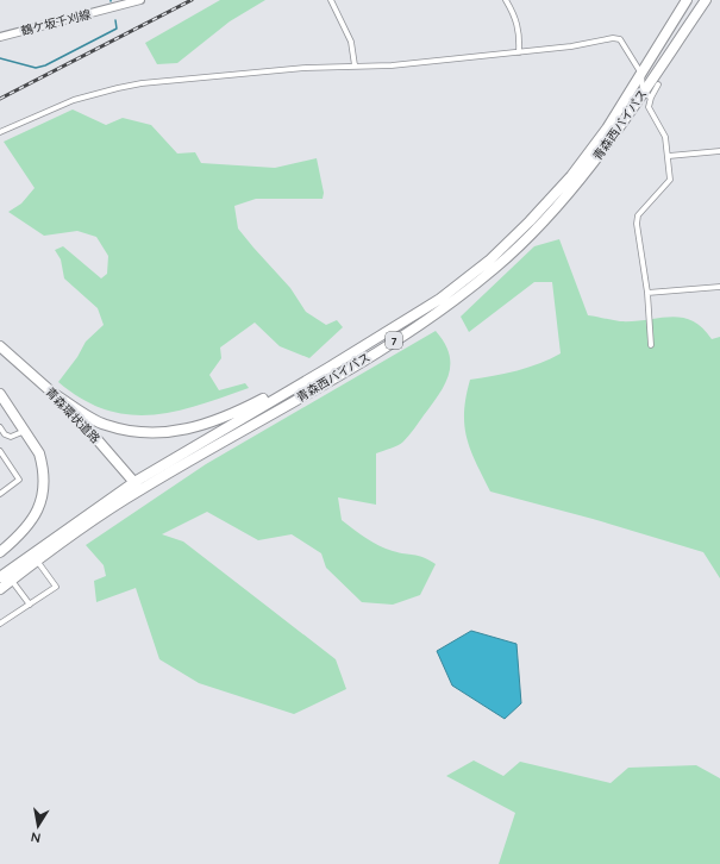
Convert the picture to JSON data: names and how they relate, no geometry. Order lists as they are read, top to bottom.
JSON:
{
  "streets": {
    "highway": ["青森西バイパス", "7", "青森環状道路"],
    "main road": ["鶴ケ坂千刈線"]
  },
  "crossings": [
    ["青森西バイパス", "青森環状道路"]
  ],
  "north": "bottom"
}
